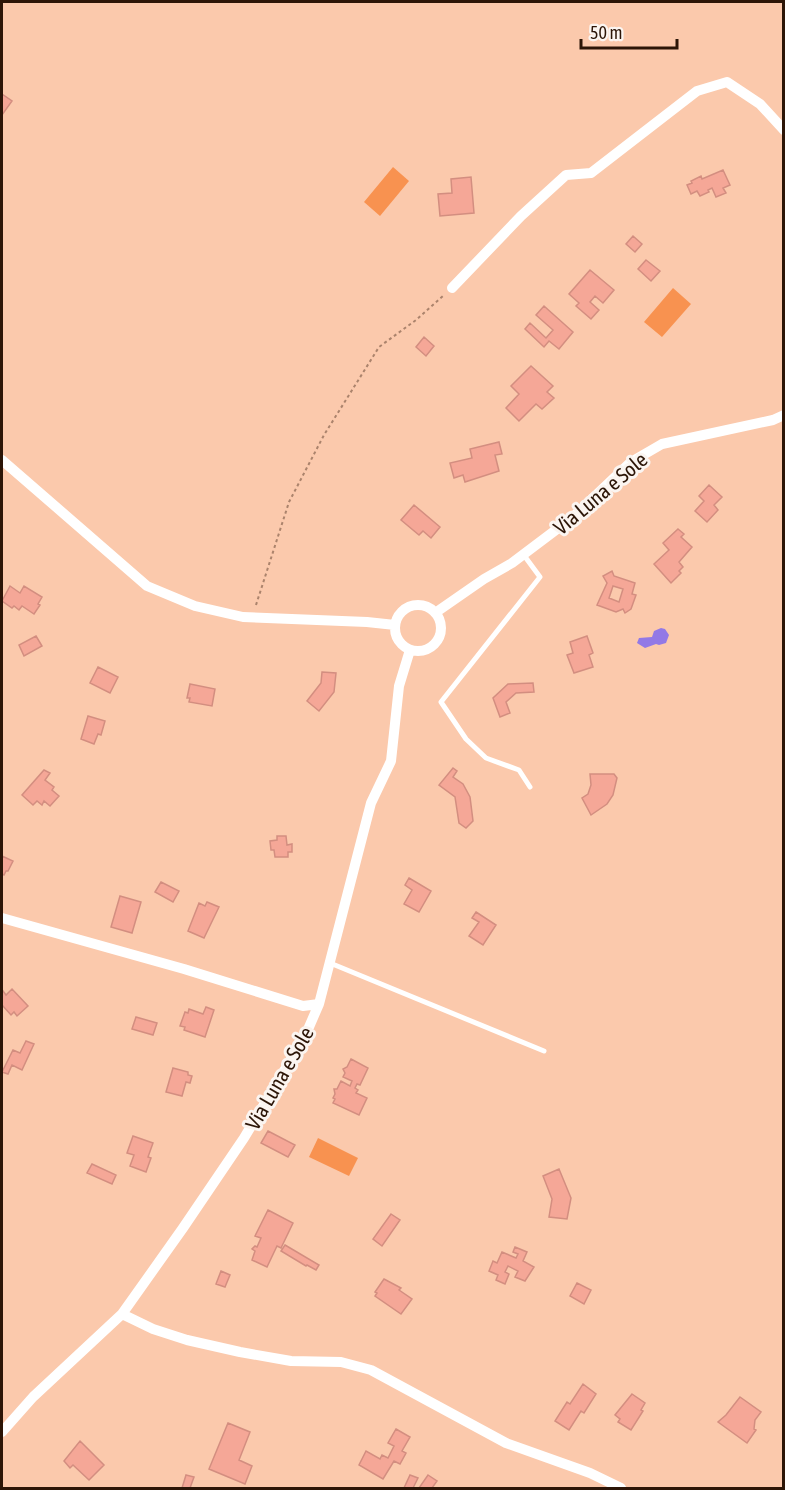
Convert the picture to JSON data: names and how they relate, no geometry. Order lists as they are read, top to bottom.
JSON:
{
  "streets": {
    "street": ["Via Luna e Sole"]
  },
  "scale_bar": "50 m"
}
